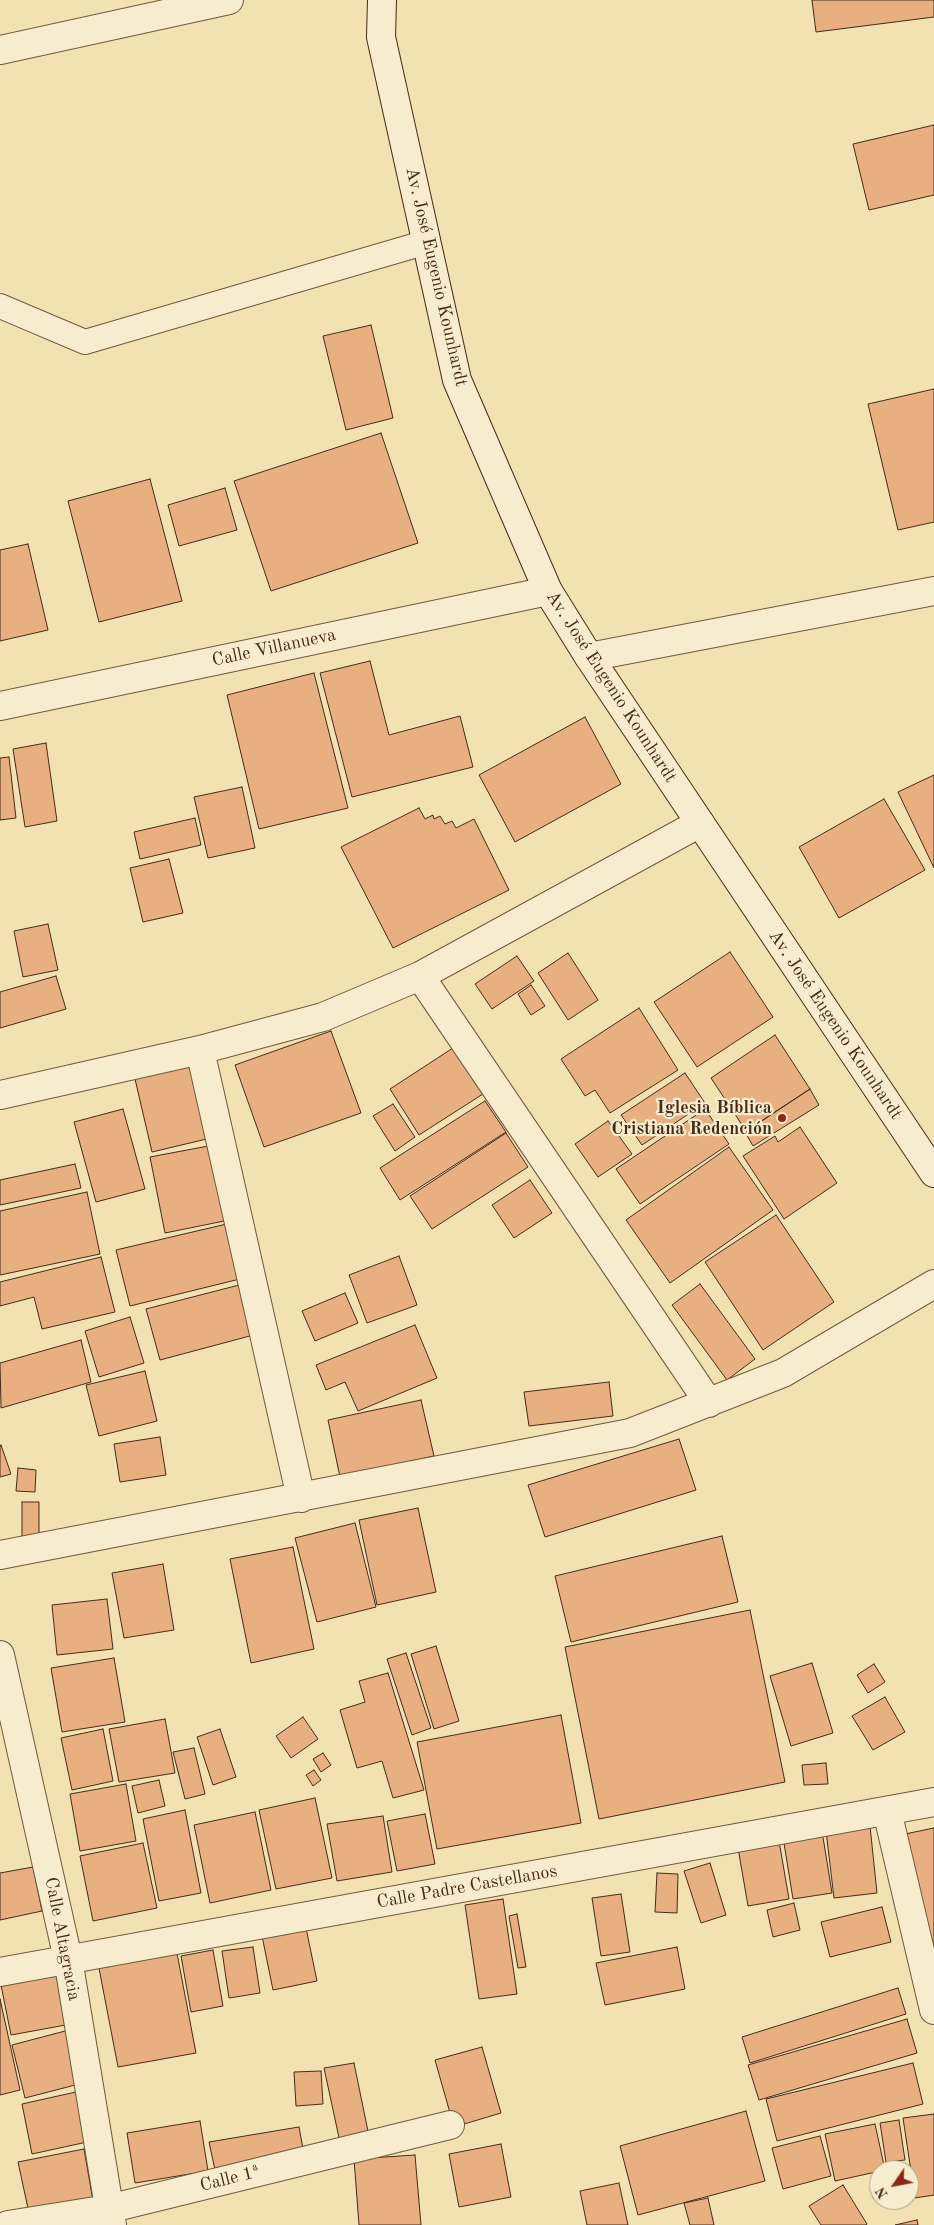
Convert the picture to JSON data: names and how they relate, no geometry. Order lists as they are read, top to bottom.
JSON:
{
  "streets": {
    "street": [
      "Av. José Eugenio Kounhardt",
      "Calle Villanueva",
      "Calle Padre Castellanos",
      "Calle Altagracia",
      "Calle 1ª"
    ]
  },
  "crossings": [
    ["Av. José Eugenio Kounhardt", "Calle Villanueva"],
    ["Calle Padre Castellanos", "Calle Altagracia"],
    ["Calle Altagracia", "Calle 1ª"]
  ],
  "places": ["Iglesia Bíblica Cristiana Redención"],
  "north": "bottom left"
}
